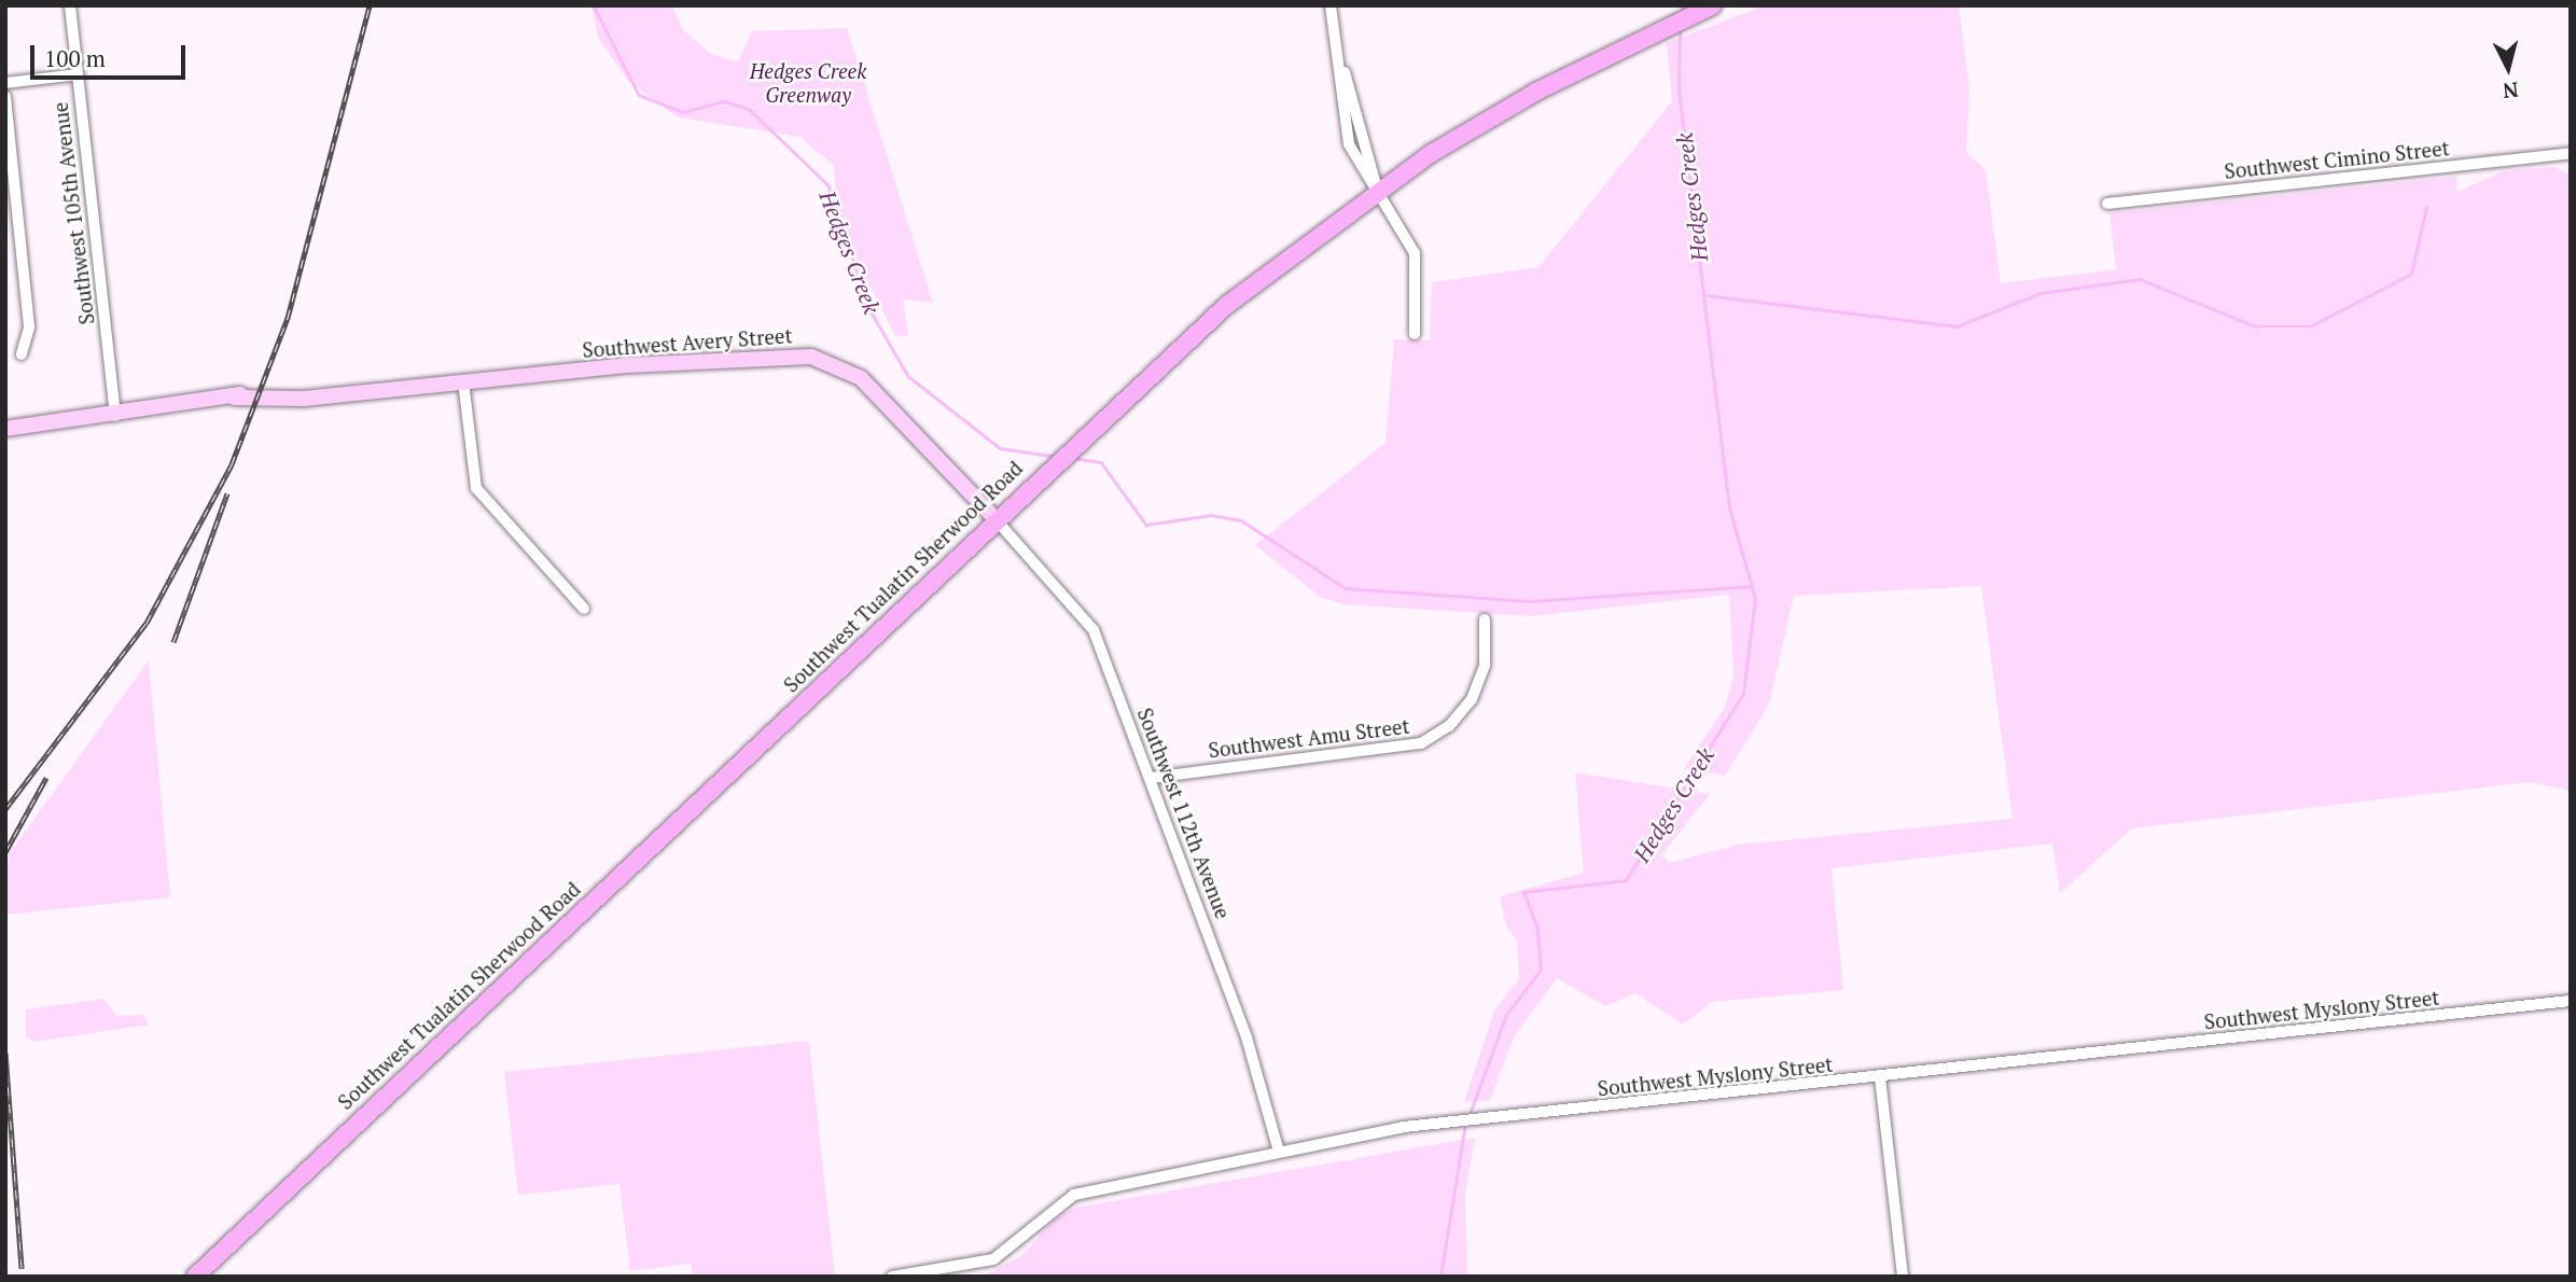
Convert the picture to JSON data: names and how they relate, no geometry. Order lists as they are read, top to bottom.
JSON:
{
  "streets": {
    "highway": ["Southwest Tualatin Sherwood Road"],
    "main road": ["Southwest Avery Street"],
    "street": [
      "Southwest Cimino Street",
      "Southwest 105th Avenue",
      "Southwest Amu Street",
      "Southwest 112th Avenue",
      "Southwest Myslony Street"
    ]
  },
  "crossings": [
    ["Southwest 105th Avenue", "Southwest Avery Street"],
    ["Southwest Avery Street", "Southwest Tualatin Sherwood Road"],
    ["Southwest Avery Street", "Southwest 112th Avenue"],
    ["Southwest Tualatin Sherwood Road", "Southwest 112th Avenue"],
    ["Southwest Amu Street", "Southwest 112th Avenue"],
    ["Southwest 112th Avenue", "Southwest Myslony Street"]
  ],
  "water": ["Hedges Creek"],
  "parks": ["Hedges Creek Greenway"],
  "scale_bar": "100 m",
  "north": "bottom"
}
